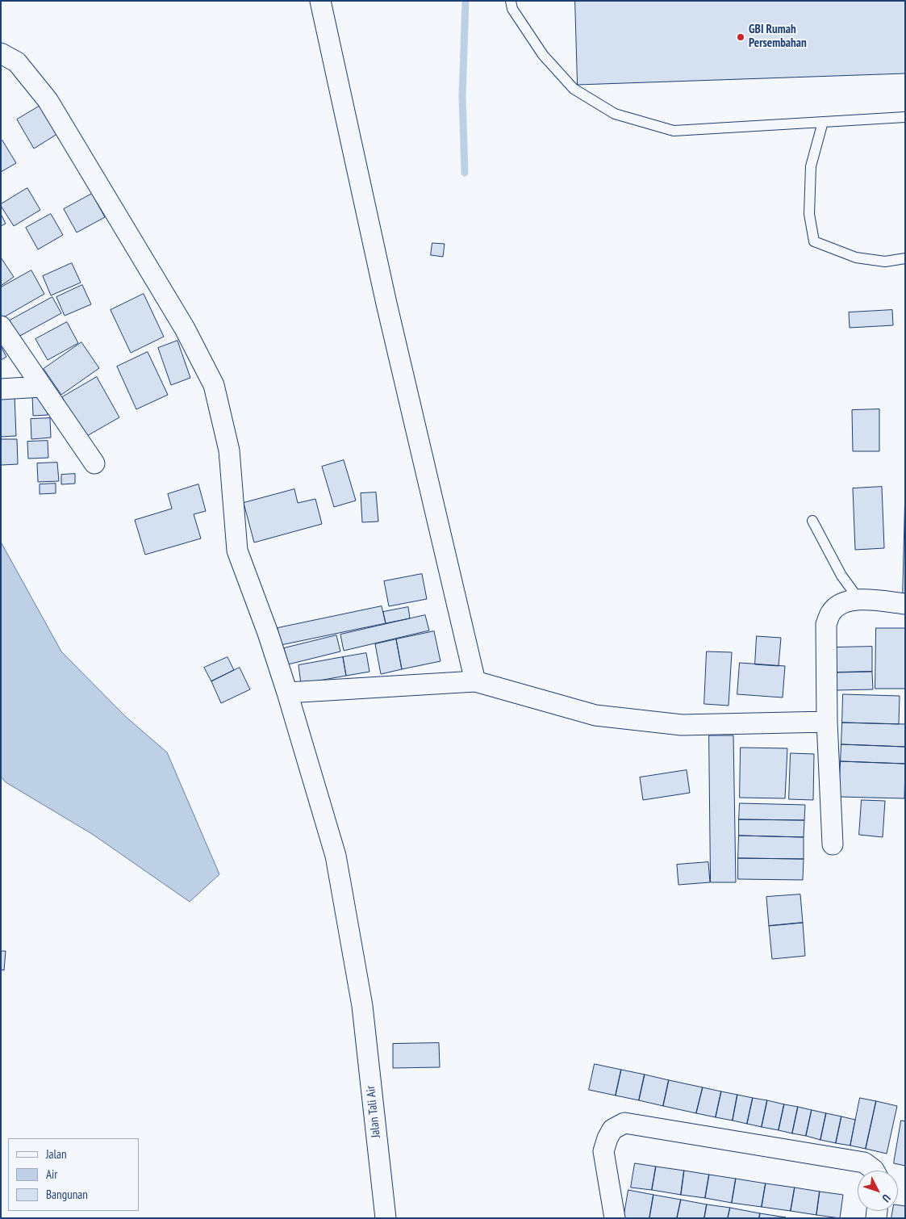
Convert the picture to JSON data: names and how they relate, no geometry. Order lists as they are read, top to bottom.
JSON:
{
  "streets": {
    "street": ["Jalan Tali Air"]
  },
  "places": ["GBI Rumah Persembahan"],
  "legend": ["Jalan", "Air", "Bangunan"],
  "north": "bottom right"
}
